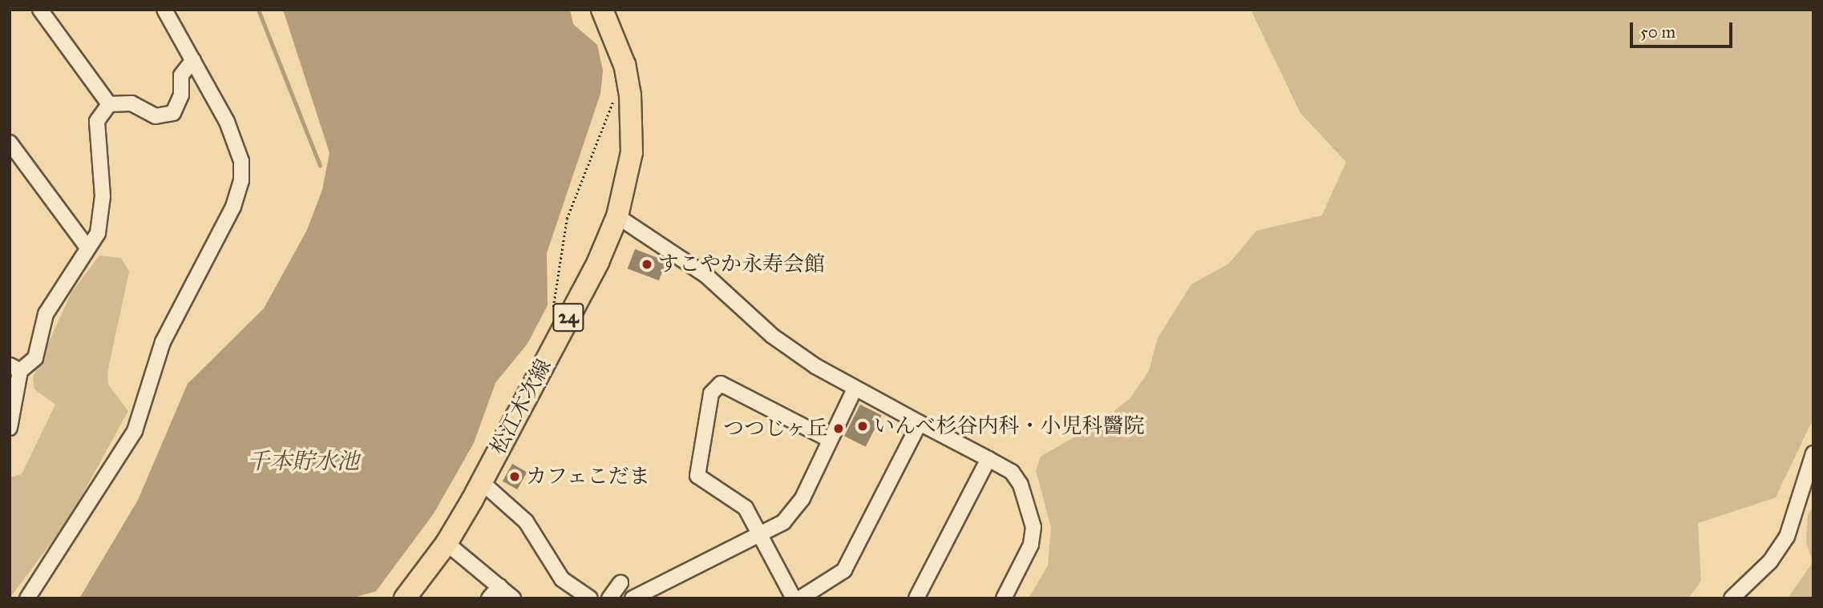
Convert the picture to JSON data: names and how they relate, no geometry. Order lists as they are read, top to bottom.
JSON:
{
  "streets": {
    "main road": ["24", "松江木次線"]
  },
  "water": ["千本貯水池"],
  "places": [
    "すこやか永寿会館",
    "いんべ杉谷内科・小児科醫院",
    "つつじヶ丘",
    "カフェこだま"
  ],
  "scale_bar": "50 m"
}
